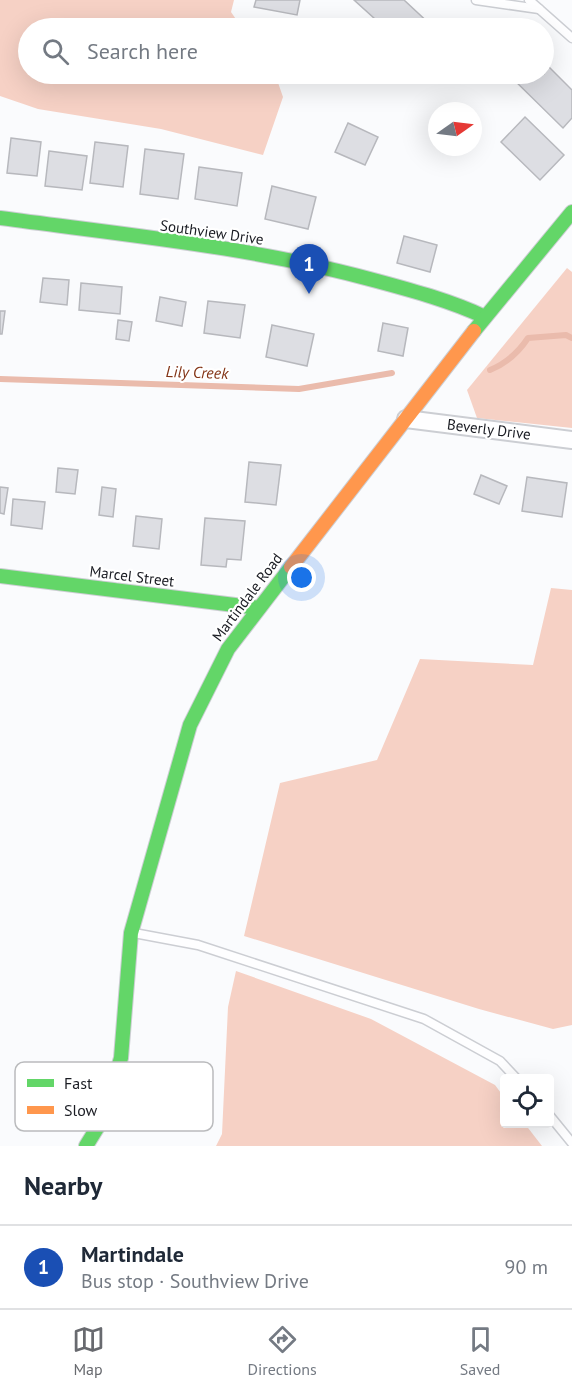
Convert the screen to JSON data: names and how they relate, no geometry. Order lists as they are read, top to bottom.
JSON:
{
  "streets": {
    "street": [
      "Southview Drive",
      "Beverly Drive",
      "Marcel Street",
      "Martindale Road"
    ]
  },
  "crossings": [
    ["Southview Drive", "Martindale Road"],
    ["Beverly Drive", "Martindale Road"],
    ["Marcel Street", "Martindale Road"]
  ],
  "water": ["Lily Creek"],
  "legend": ["Fast", "Slow"],
  "north": "right",
  "page": {
    "search": "Search here",
    "pins": "1",
    "heading": "Nearby",
    "list": [
      {
        "mark": "1",
        "name": "Martindale",
        "note": "Bus stop · Southview Drive",
        "value": "90 m"
      }
    ],
    "nav": ["Map", "Directions", "Saved"]
  }
}
